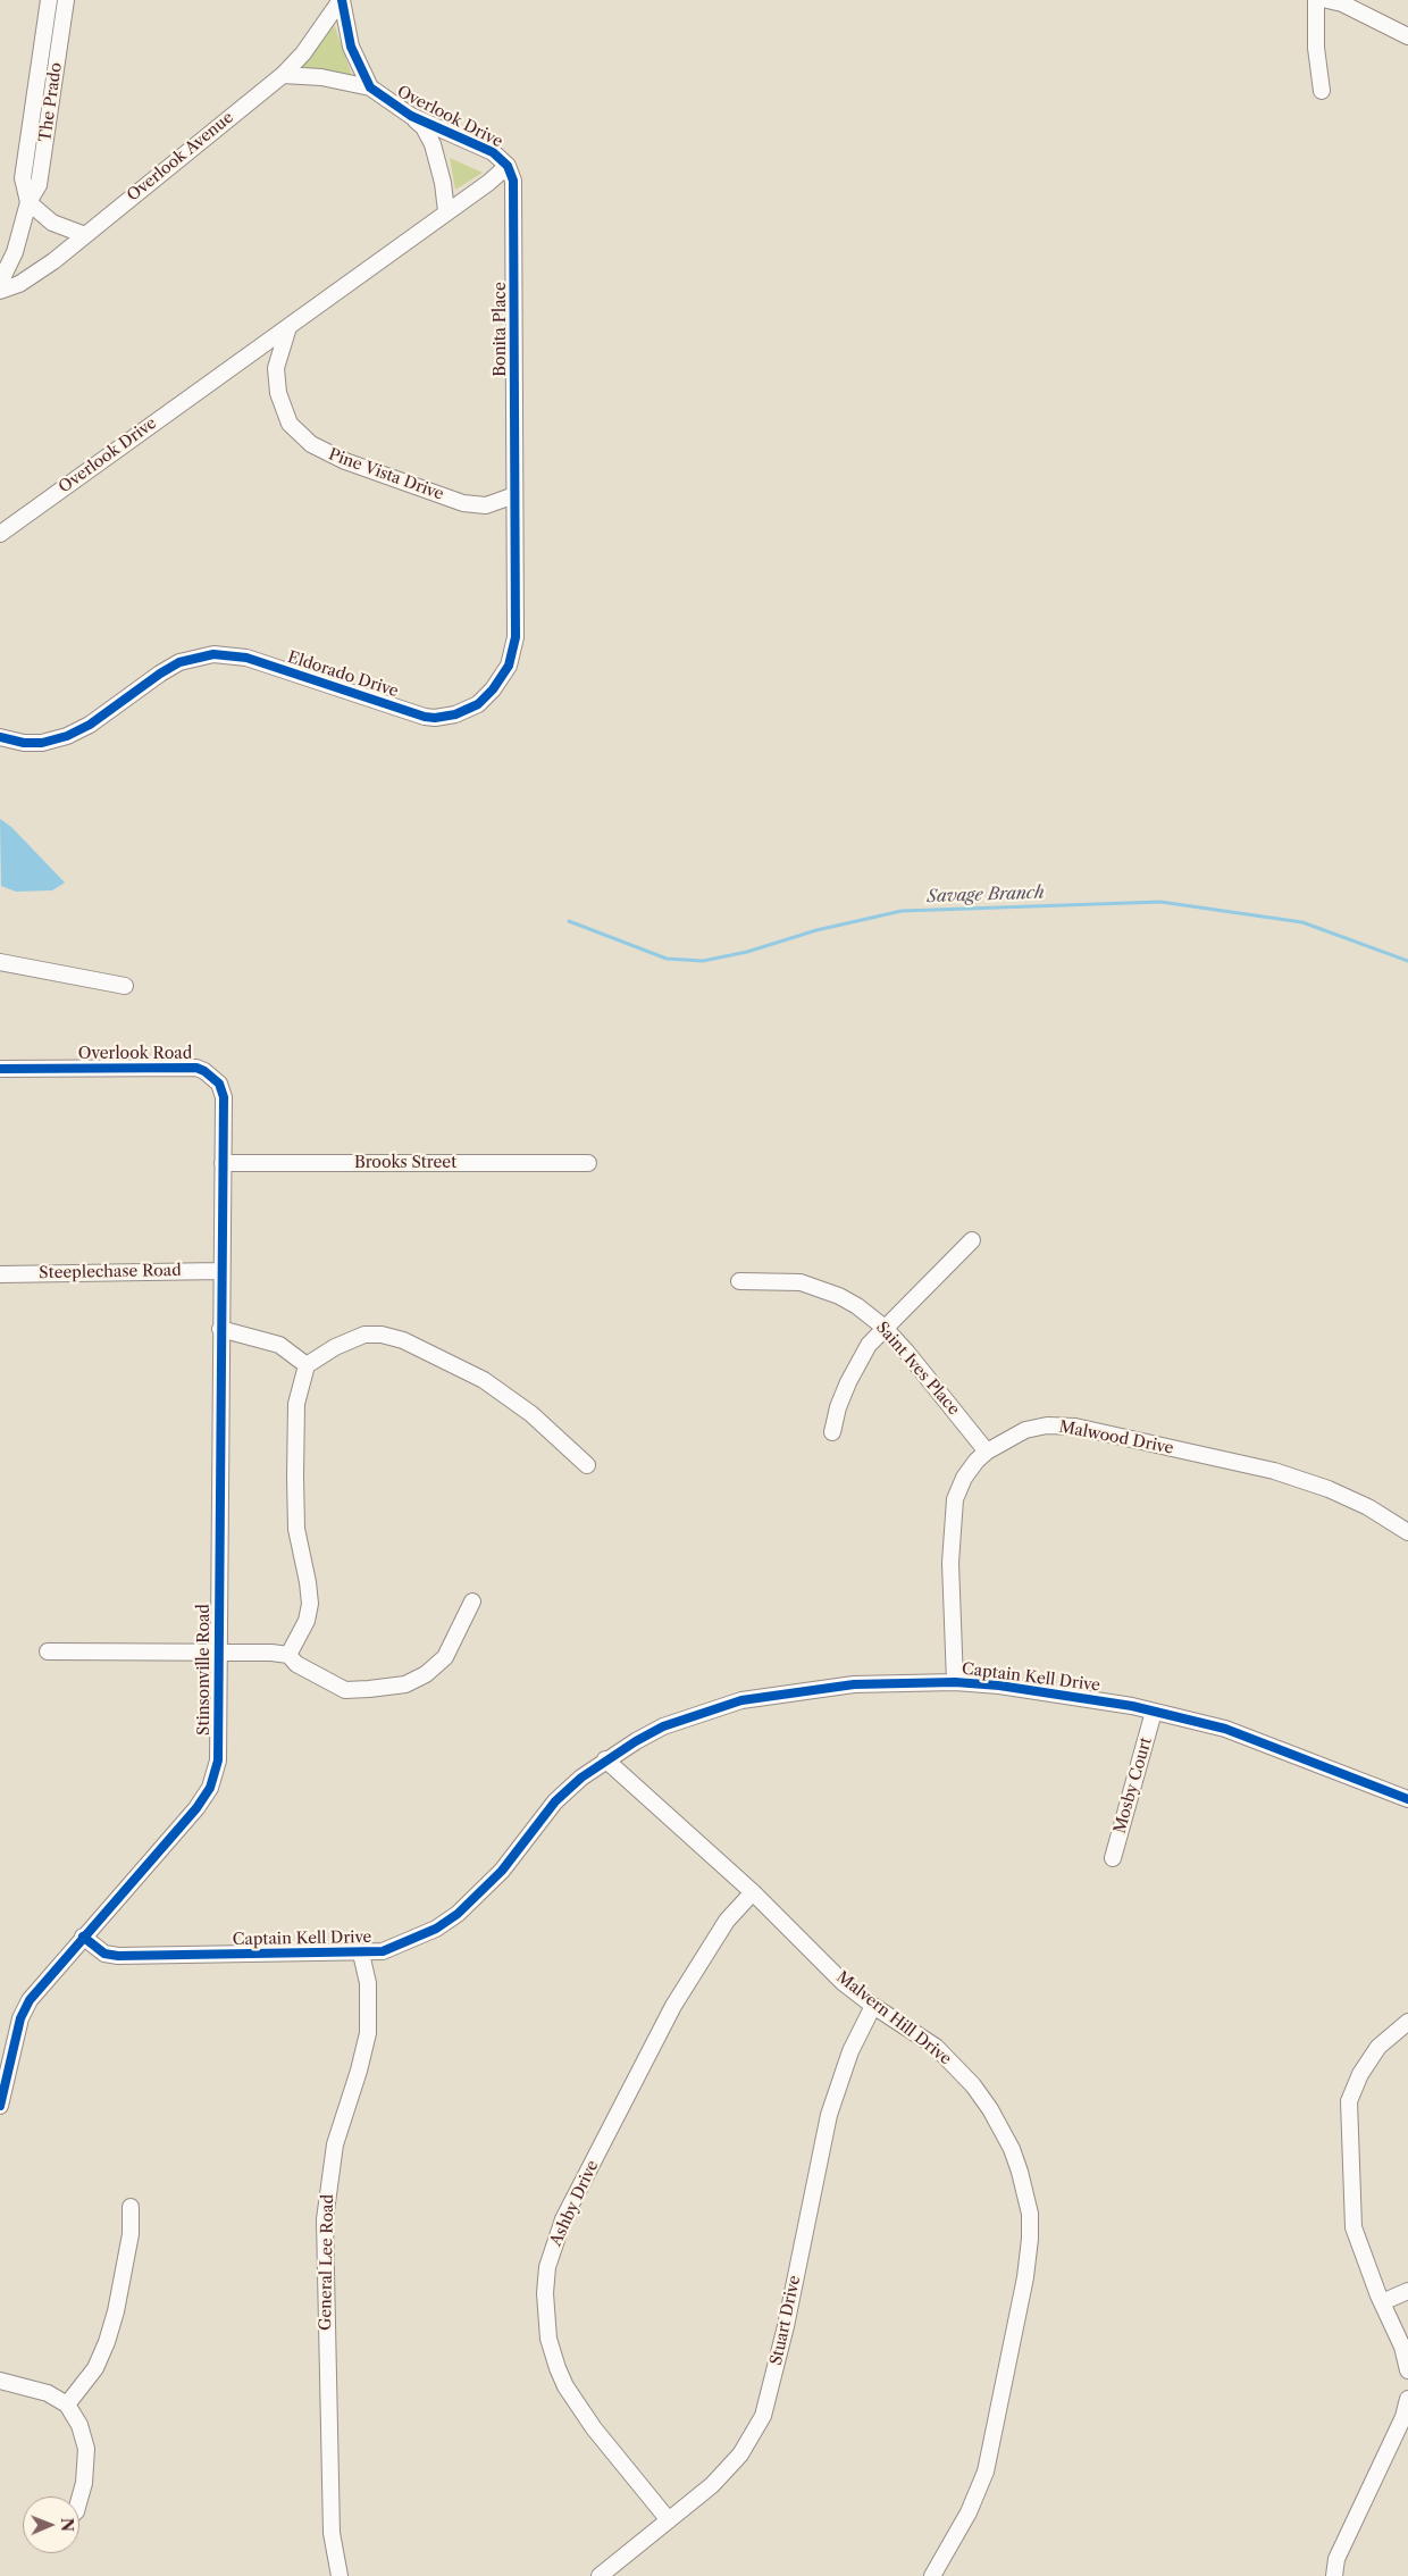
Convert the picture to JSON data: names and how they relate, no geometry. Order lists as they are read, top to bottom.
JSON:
{
  "streets": {
    "street": [
      "The Prado",
      "Overlook Drive",
      "Overlook Avenue",
      "Bonita Place",
      "Pine Vista Drive",
      "Eldorado Drive",
      "Overlook Road",
      "Brooks Street",
      "Steeplechase Road",
      "Saint Ives Place",
      "Malwood Drive",
      "Stinsonville Road",
      "Captain Kell Drive",
      "Mosby Court",
      "Malvern Hill Drive",
      "Ashby Drive",
      "General Lee Road",
      "Stuart Drive"
    ]
  },
  "crossings": [
    ["Overlook Drive", "Overlook Avenue"],
    ["Overlook Drive", "Bonita Place"],
    ["Overlook Drive", "Pine Vista Drive"],
    ["Bonita Place", "Pine Vista Drive"],
    ["Bonita Place", "Eldorado Drive"],
    ["Pine Vista Drive", "Eldorado Drive"],
    ["Overlook Road", "Brooks Street"],
    ["Overlook Road", "Stinsonville Road"],
    ["Brooks Street", "Stinsonville Road"],
    ["Steeplechase Road", "Stinsonville Road"],
    ["Saint Ives Place", "Malwood Drive"],
    ["Malwood Drive", "Captain Kell Drive"],
    ["Stinsonville Road", "Captain Kell Drive"],
    ["Captain Kell Drive", "Mosby Court"],
    ["Captain Kell Drive", "Malvern Hill Drive"],
    ["Captain Kell Drive", "General Lee Road"],
    ["Malvern Hill Drive", "Ashby Drive"],
    ["Malvern Hill Drive", "Stuart Drive"],
    ["Ashby Drive", "Stuart Drive"]
  ],
  "water": ["Savage Branch"],
  "north": "right"
}
